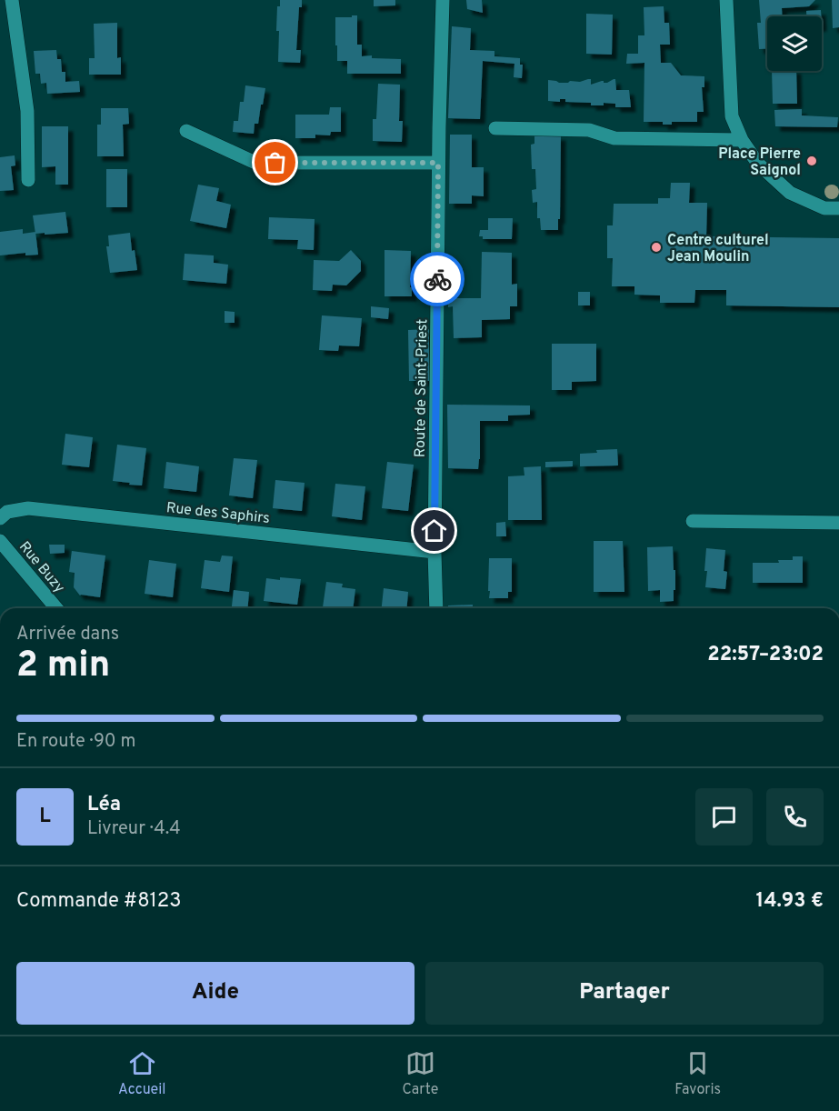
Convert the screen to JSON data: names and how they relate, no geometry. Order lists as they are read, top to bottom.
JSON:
{
  "streets": {
    "street": ["Route de Saint-Priest", "Rue des Saphirs", "Rue Buzy"]
  },
  "crossings": [
    ["Route de Saint-Priest", "Rue des Saphirs"]
  ],
  "places": ["Place Pierre Saignol", "Centre culturel Jean Moulin"],
  "page": {
    "heading": ["2 min", "Arrivée dans", "22:57–23:02"],
    "panel": [
      "Léa",
      "Livreur · 4.4",
      "Commande #8123",
      "14.93 €"
    ],
    "bar": "En route · 90 m",
    "round": "L",
    "buttons": ["Aide", "Partager"],
    "tabs": ["Accueil", "Carte", "Favoris"]
  }
}
